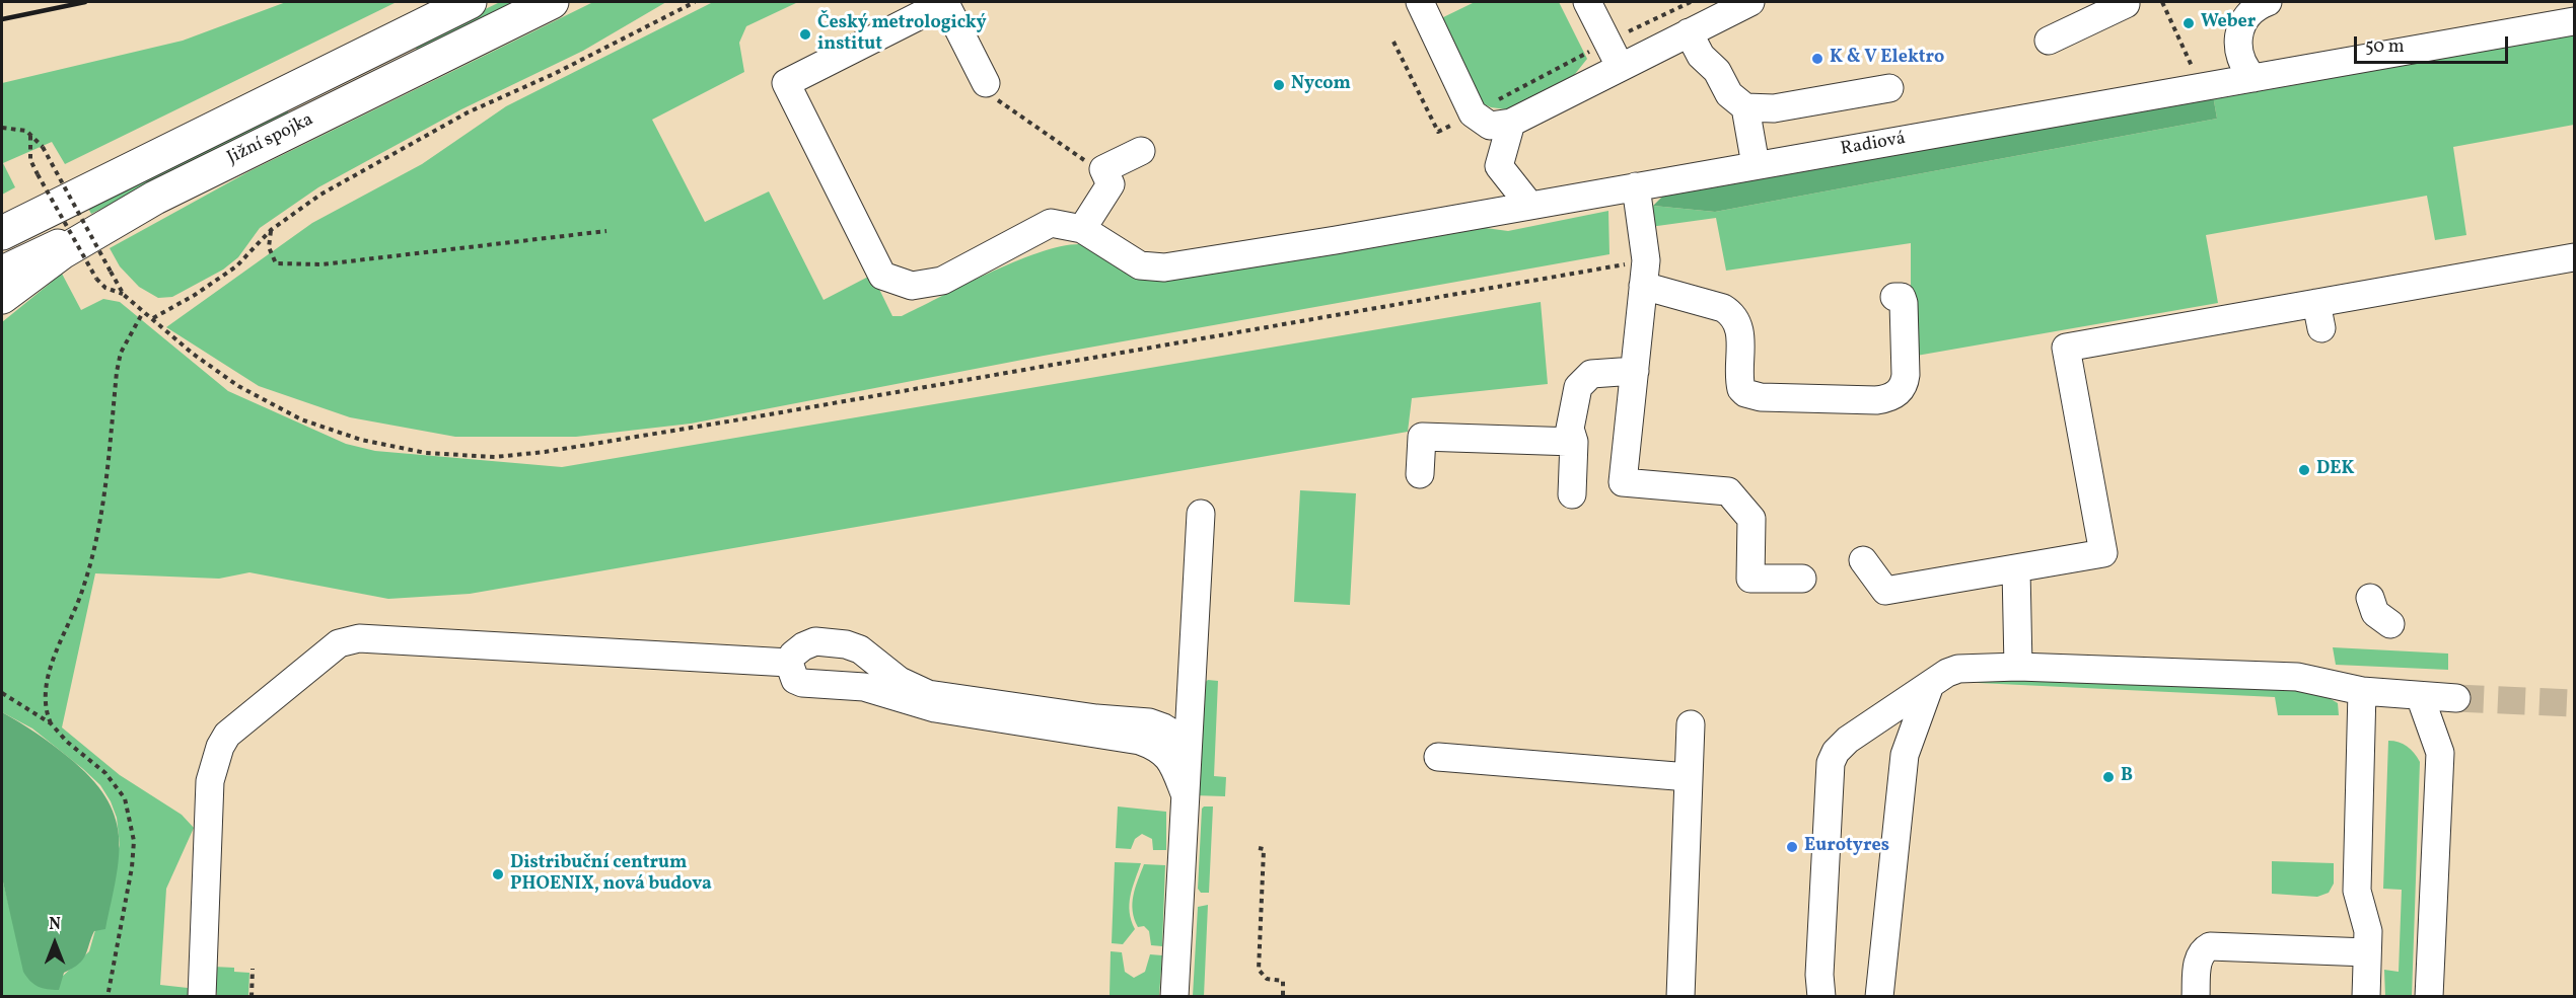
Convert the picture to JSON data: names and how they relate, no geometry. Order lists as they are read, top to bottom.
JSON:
{
  "streets": {
    "highway": ["Jižní spojka"],
    "street": ["Radiová"]
  },
  "places": [
    "Weber",
    "Český metrologický institut",
    "K & V Elektro",
    "Nycom",
    "DEK",
    "B",
    "Eurotyres",
    "Distribuční centrum PHOENIX, nová budova"
  ],
  "scale_bar": "50 m",
  "north": "top"
}
